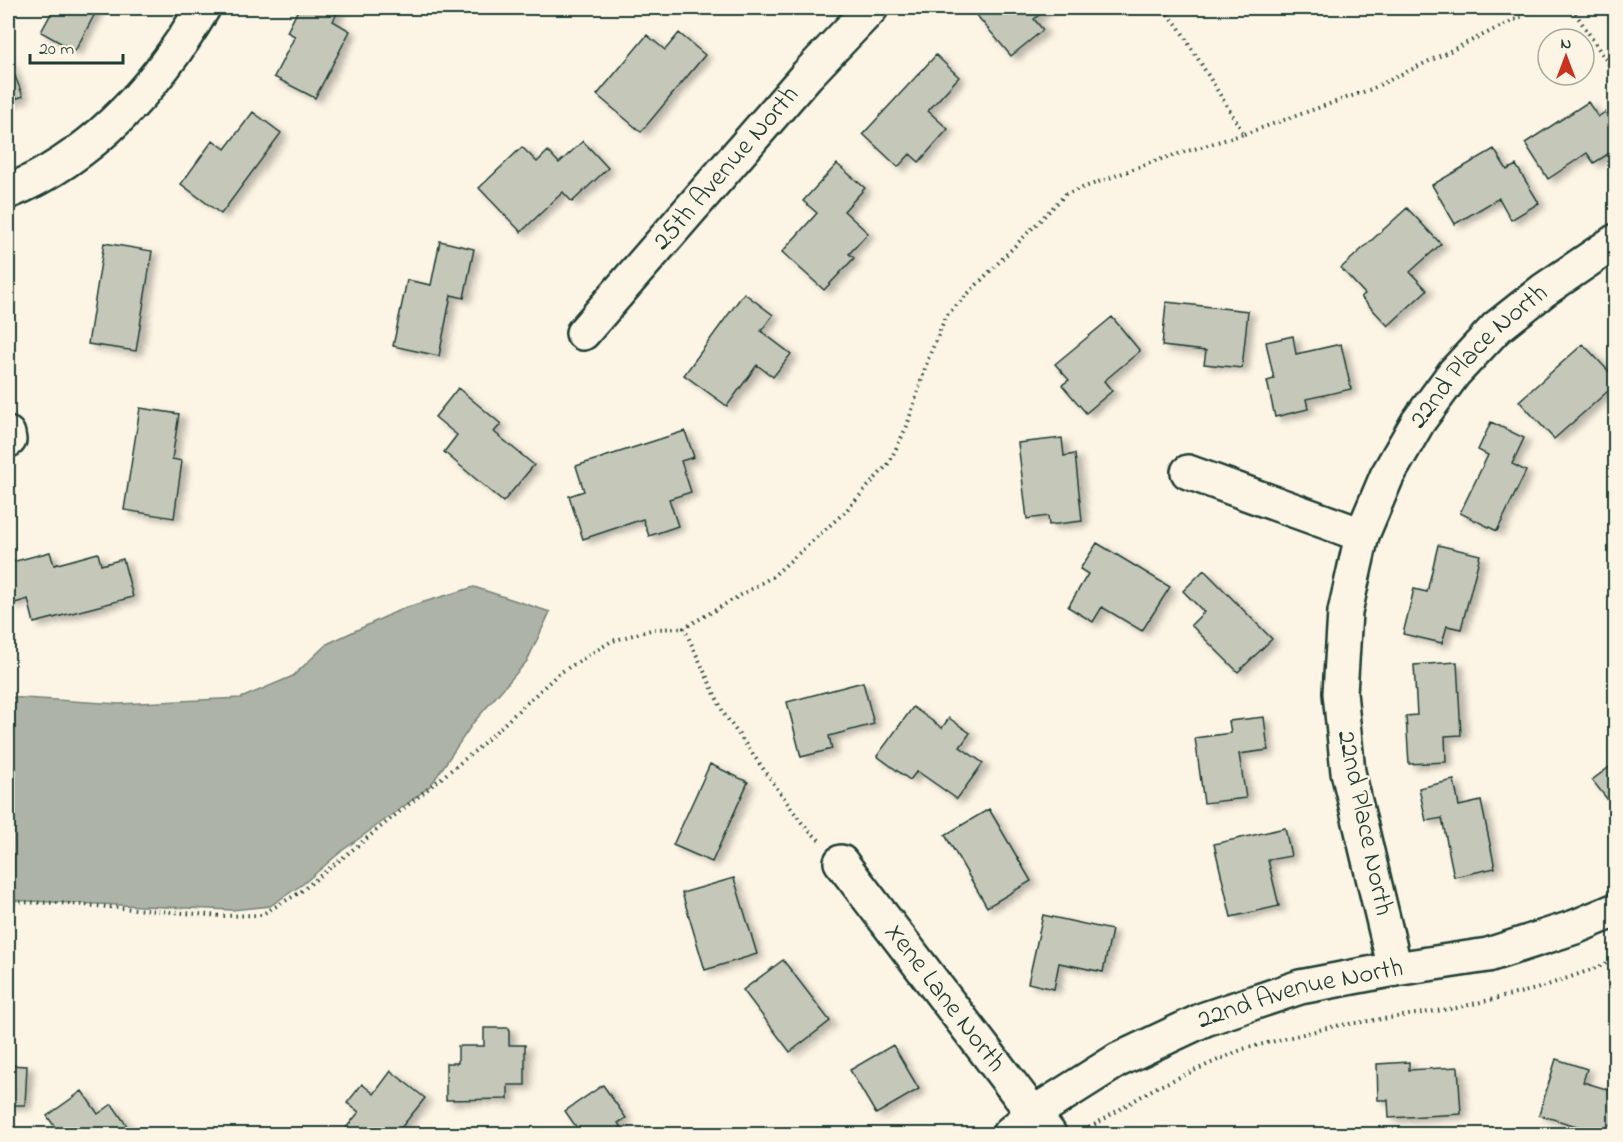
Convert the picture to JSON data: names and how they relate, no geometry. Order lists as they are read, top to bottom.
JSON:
{
  "streets": {
    "street": [
      "25th Avenue North",
      "22nd Place North",
      "22nd Avenue North",
      "Xene Lane North"
    ]
  },
  "crossings": [
    ["22nd Place North", "22nd Avenue North"],
    ["22nd Avenue North", "Xene Lane North"]
  ],
  "scale_bar": "20 m",
  "north": "top"
}
